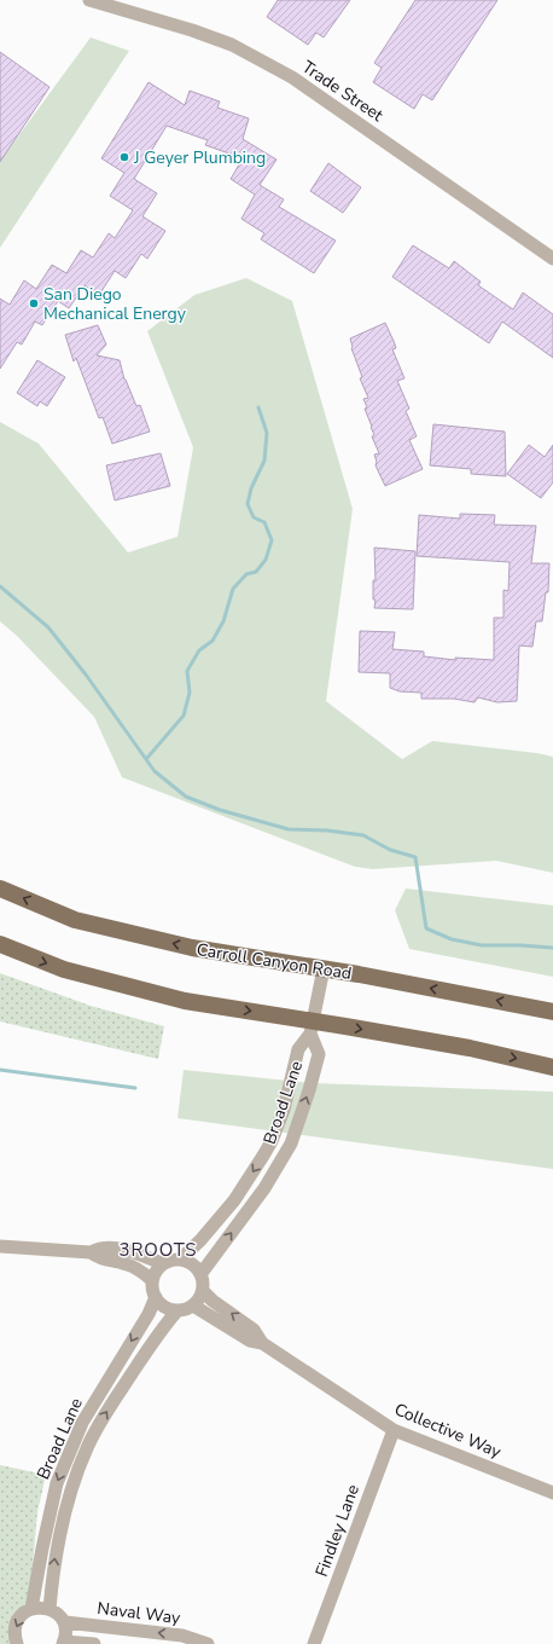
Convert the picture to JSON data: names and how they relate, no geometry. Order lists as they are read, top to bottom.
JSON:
{
  "streets": {
    "main road": ["Carroll Canyon Road"],
    "street": [
      "Trade Street",
      "Broad Lane",
      "Collective Way",
      "Findley Lane",
      "Naval Way"
    ]
  },
  "crossings": [
    ["Carroll Canyon Road", "Broad Lane"],
    ["Broad Lane", "Collective Way"],
    ["Collective Way", "Findley Lane"]
  ],
  "one_way": ["Naval Way"],
  "districts": ["3ROOTS"],
  "places": ["J Geyer Plumbing", "San Diego Mechanical Energy"]
}
